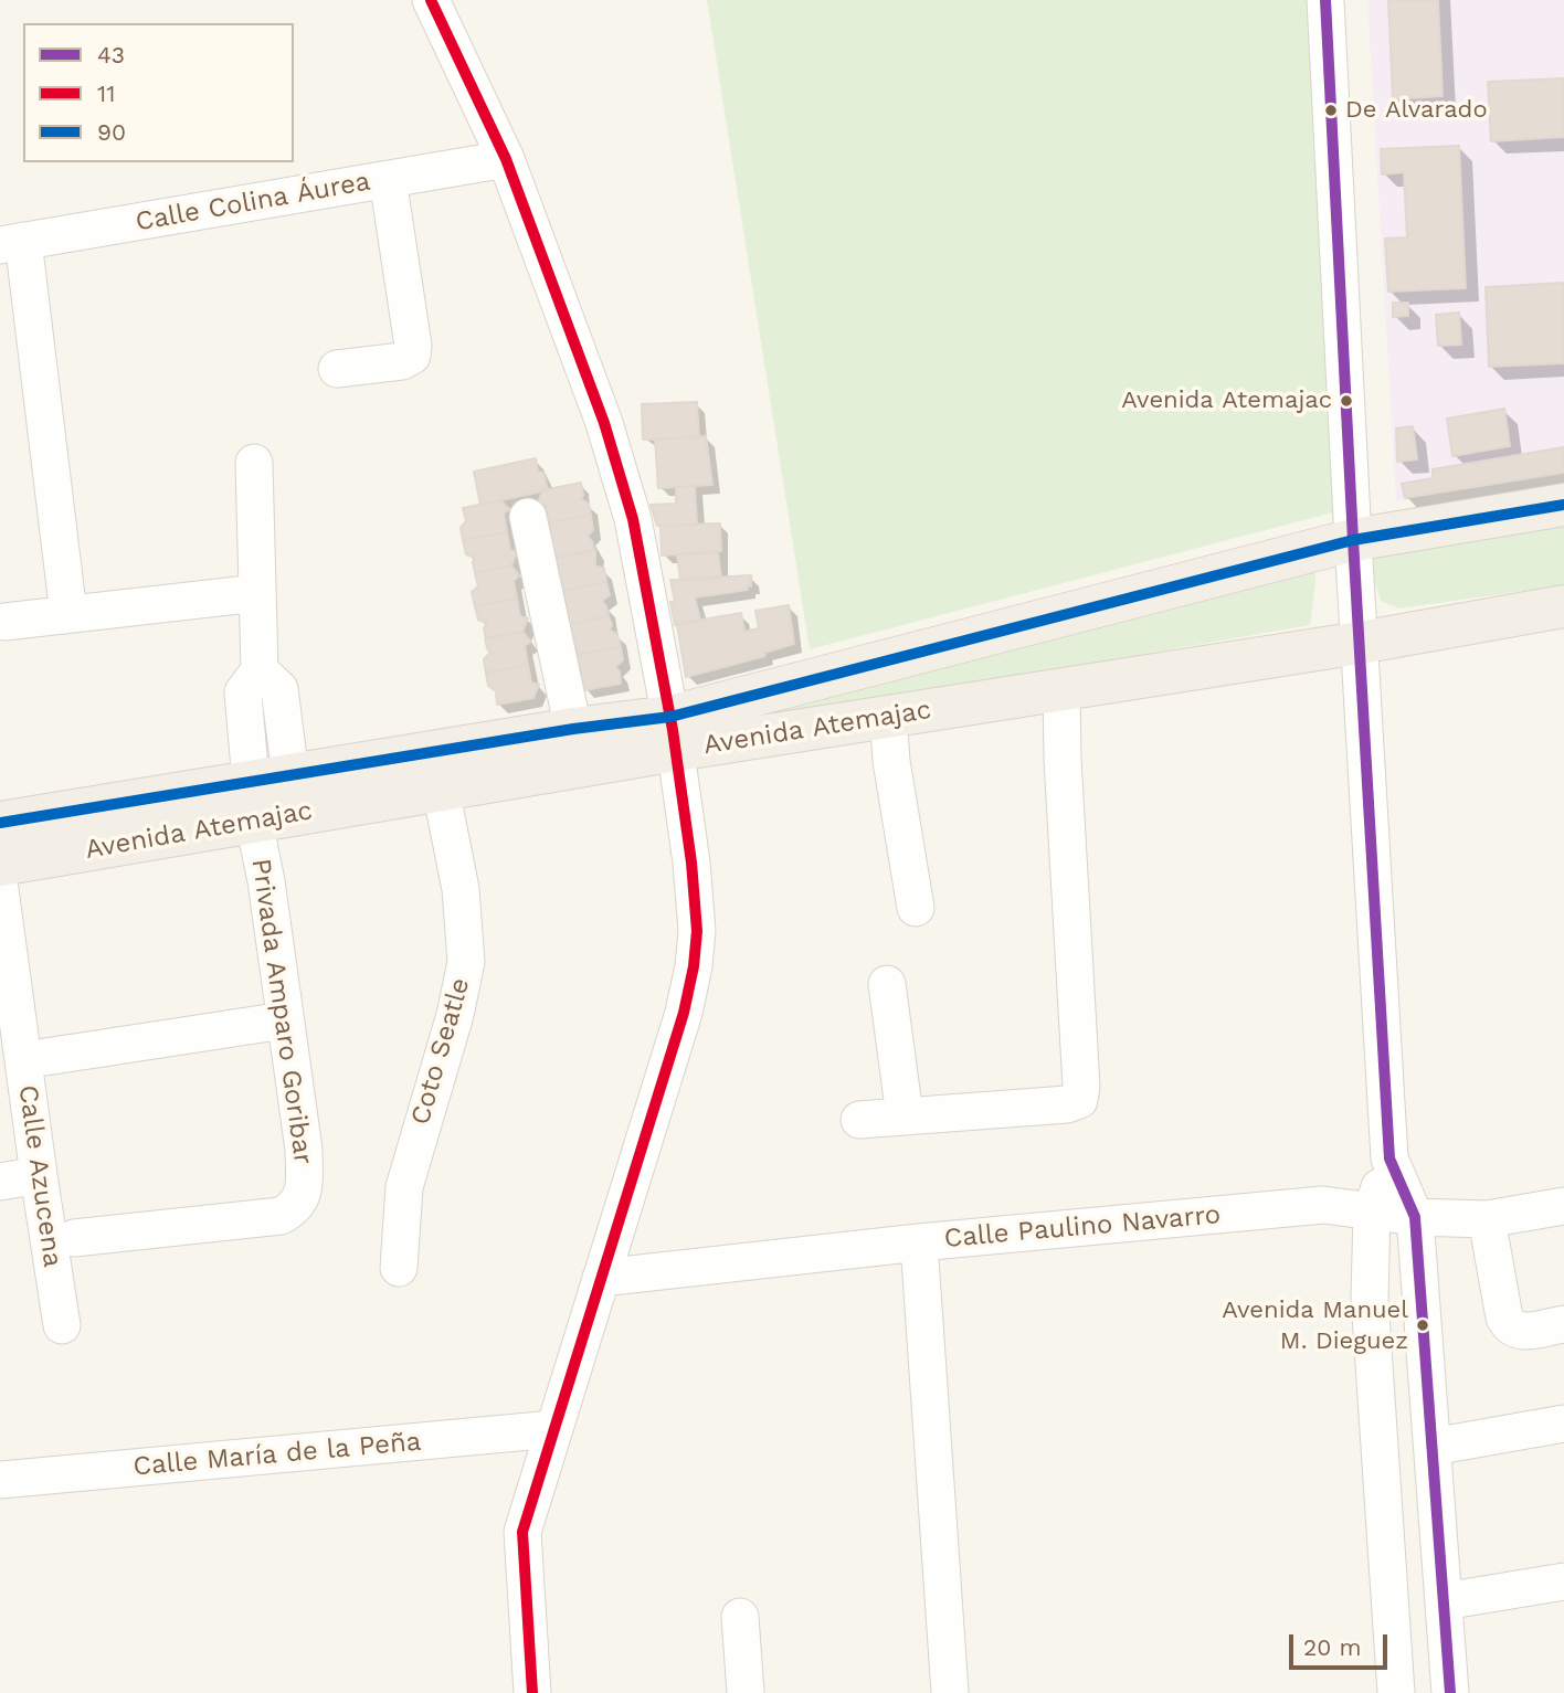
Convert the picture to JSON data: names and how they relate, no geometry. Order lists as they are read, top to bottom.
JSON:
{
  "streets": {
    "main road": ["Avenida Atemajac"],
    "street": [
      "Calle Colina Áurea",
      "Privada Amparo Goribar",
      "Coto Seatle",
      "Calle Azucena",
      "Calle Paulino Navarro",
      "Calle María de la Peña"
    ]
  },
  "crossings": [
    ["Avenida Atemajac", "Privada Amparo Goribar"],
    ["Avenida Atemajac", "Coto Seatle"]
  ],
  "places": ["De Alvarado", "Avenida Atemajac", "Avenida Manuel M. Dieguez"],
  "lines": ["transit line 43", "transit line 11", "transit line 90"],
  "legend": ["43", "11", "90"],
  "scale_bar": "20 m"
}
